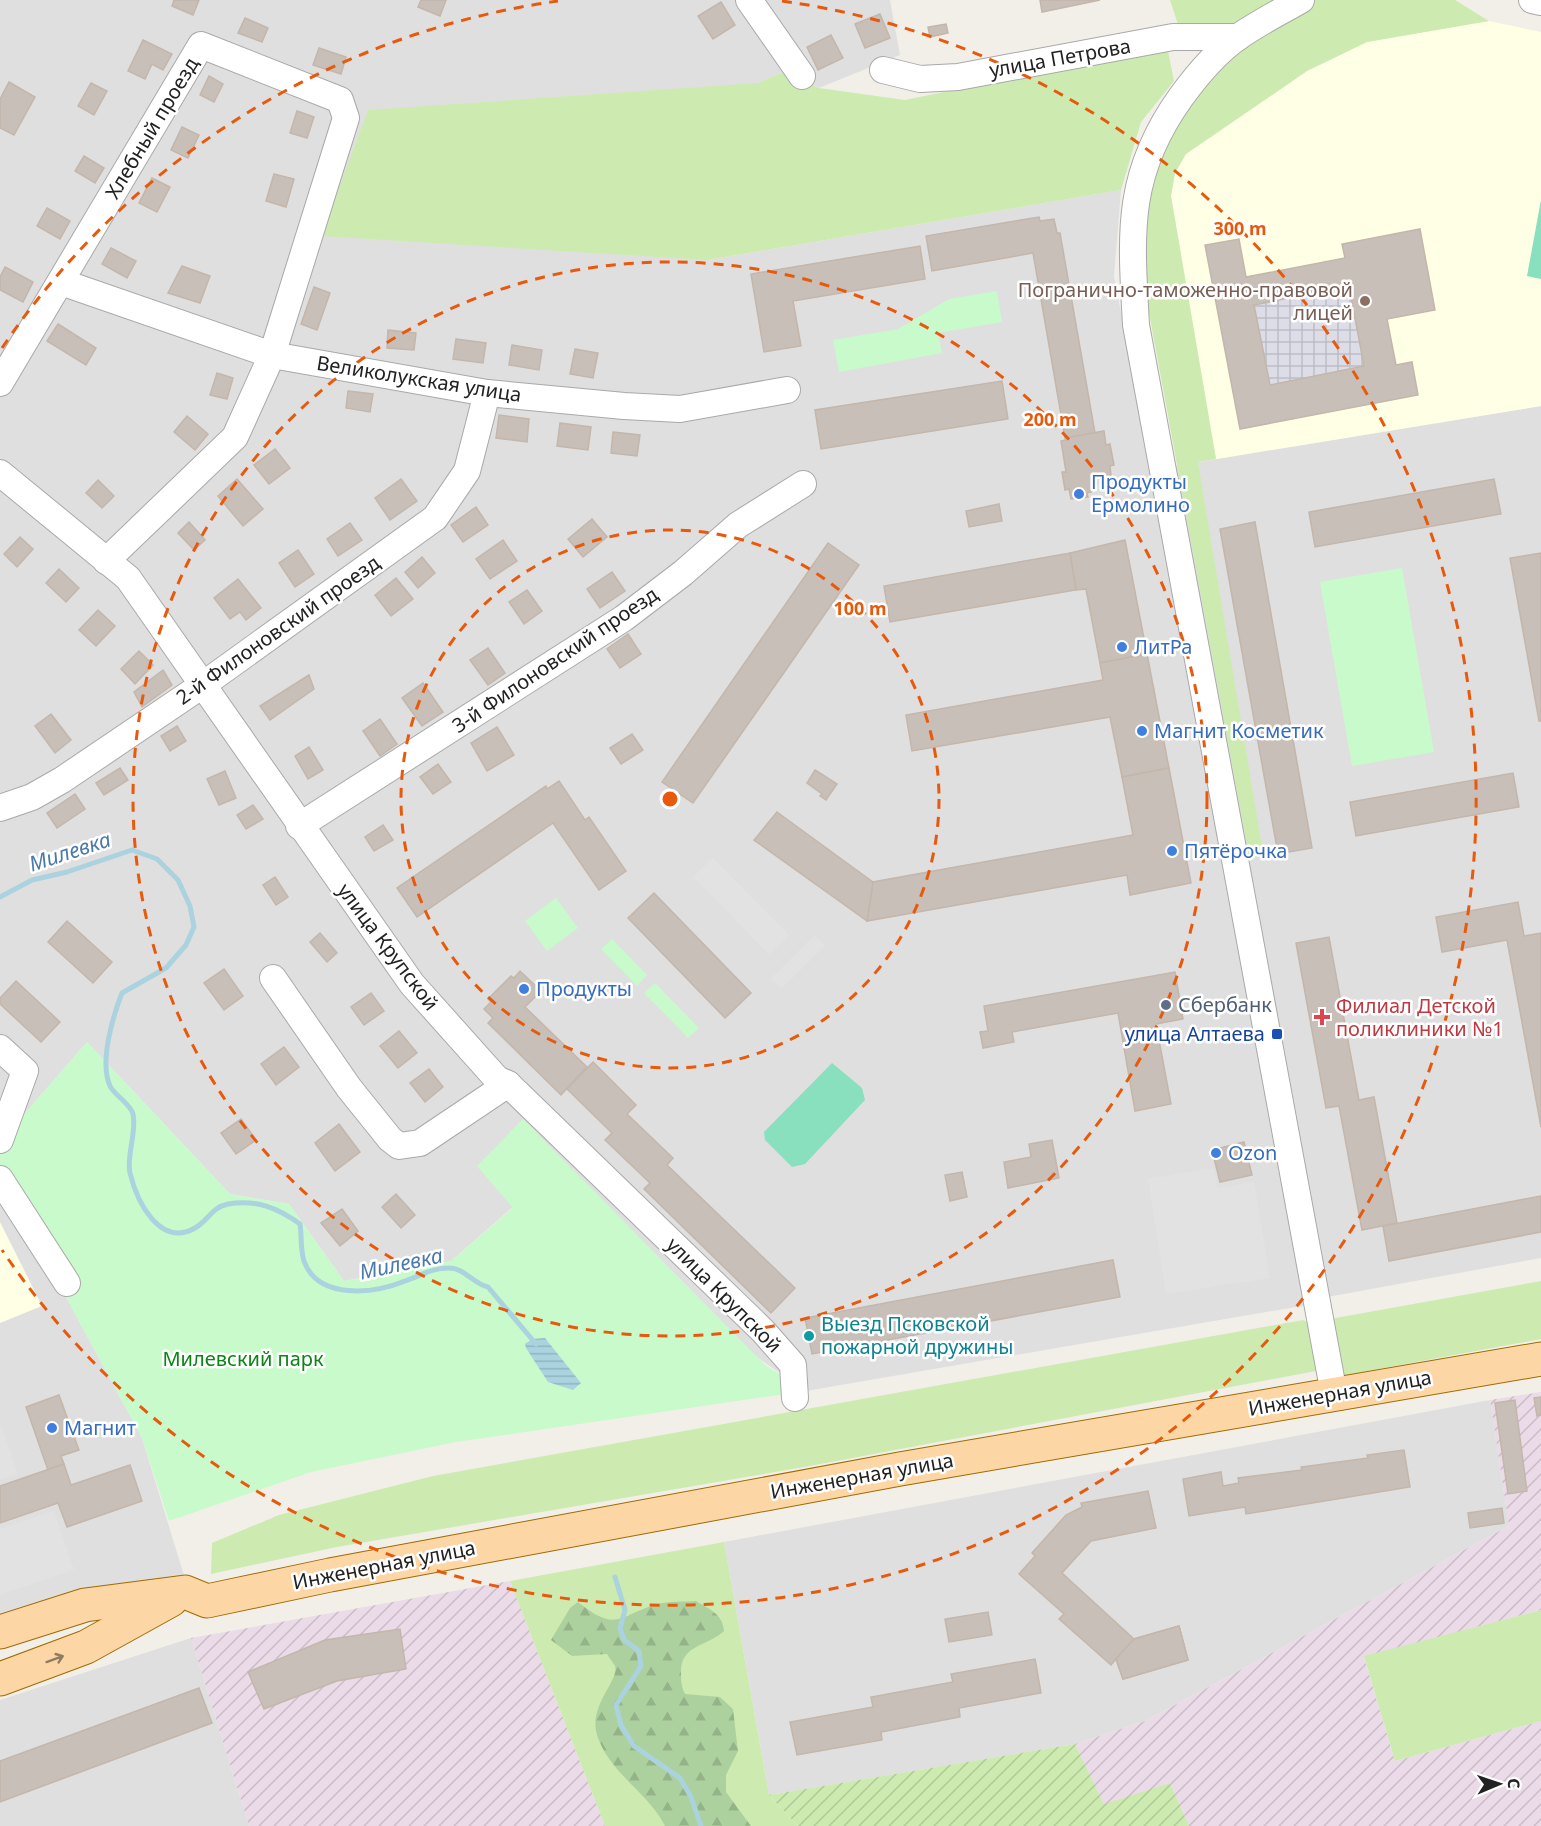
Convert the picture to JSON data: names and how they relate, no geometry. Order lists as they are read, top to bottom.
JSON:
{
  "streets": {
    "main road": ["Инженерная улица"],
    "street": [
      "улица Петрова",
      "Хлебный проезд",
      "Великолукская улица",
      "2-й Филоновский проезд",
      "3-й Филоновский проезд",
      "улица Крупской"
    ]
  },
  "crossings": [
    ["Хлебный проезд", "Великолукская улица"],
    ["Великолукская улица", "2-й Филоновский проезд"],
    ["2-й Филоновский проезд", "улица Крупской"],
    ["3-й Филоновский проезд", "улица Крупской"]
  ],
  "water": ["Милевка"],
  "parks": ["Милевский парк"],
  "places": {
    "other": [
      "Погранично-таможенно-правовой лицей",
      "Продукты Ермолино",
      "ЛитРа",
      "Магнит Косметик",
      "Пятёрочка",
      "Продукты",
      "Сбербанк",
      "Ozon",
      "Выезд Псковской пожарной дружины",
      "Магнит"
    ],
    "health": ["Филиал Детской поликлиники №1"],
    "transit": ["улица Алтаева"]
  },
  "north": "right",
  "rings": ["300 m", "200 m", "100 m"]
}
